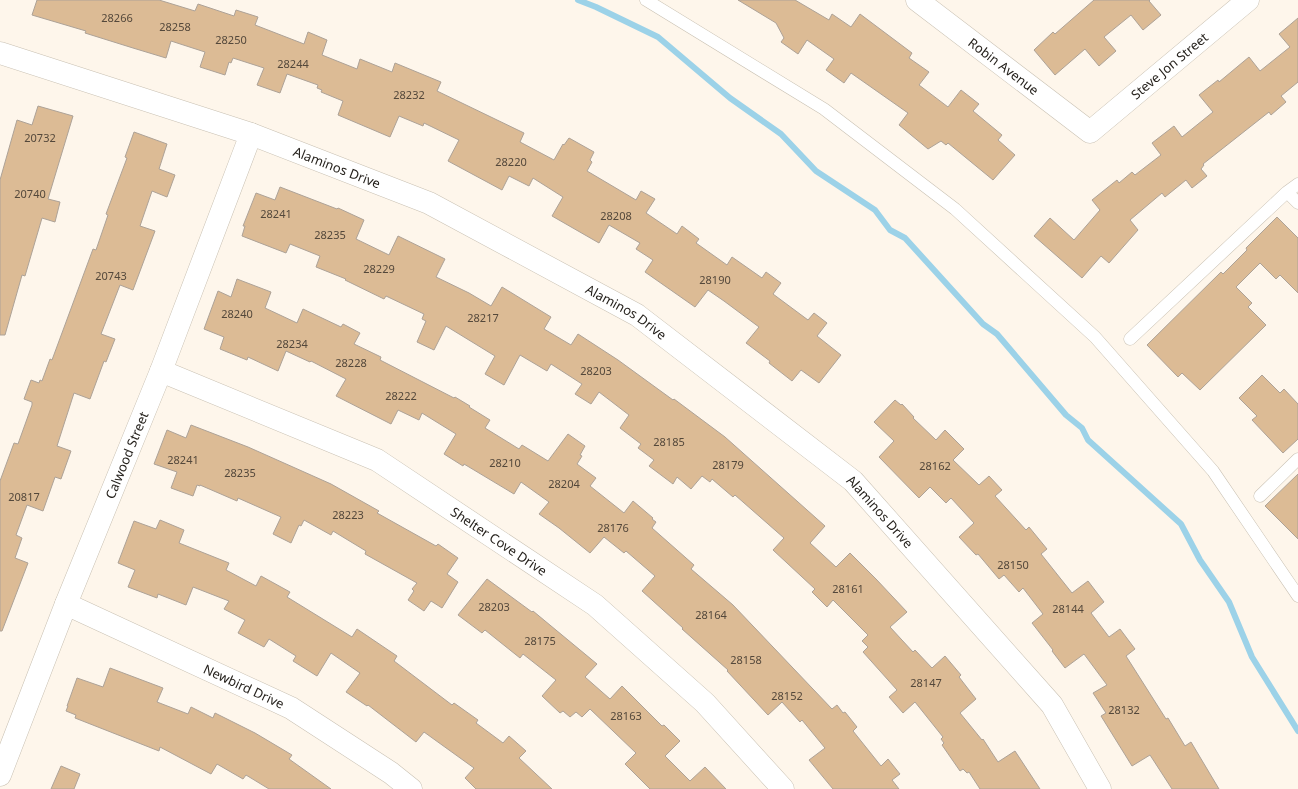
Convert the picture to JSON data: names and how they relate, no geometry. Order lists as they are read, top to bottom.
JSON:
{
  "streets": {
    "street": [
      "Robin Avenue",
      "Steve Jon Street",
      "Alaminos Drive",
      "Calwood Street",
      "Shelter Cove Drive",
      "Newbird Drive"
    ]
  },
  "crossings": [
    ["Robin Avenue", "Steve Jon Street"],
    ["Alaminos Drive", "Calwood Street"],
    ["Calwood Street", "Shelter Cove Drive"],
    ["Calwood Street", "Newbird Drive"]
  ],
  "house_numbers": [
    "28266",
    "28258",
    "28250",
    "28244",
    "28232",
    "20732",
    "28220",
    "20740",
    "28241",
    "28208",
    "28235",
    "28229",
    "20743",
    "28190",
    "28240",
    "28217",
    "28234",
    "28228",
    "28203",
    "28222",
    "28185",
    "28241",
    "28210",
    "28179",
    "28162",
    "28235",
    "28204",
    "20817",
    "28223",
    "28176",
    "28150",
    "28161",
    "28203",
    "28144",
    "28164",
    "28175",
    "28158",
    "28147",
    "28152",
    "28132",
    "28163"
  ]
}
